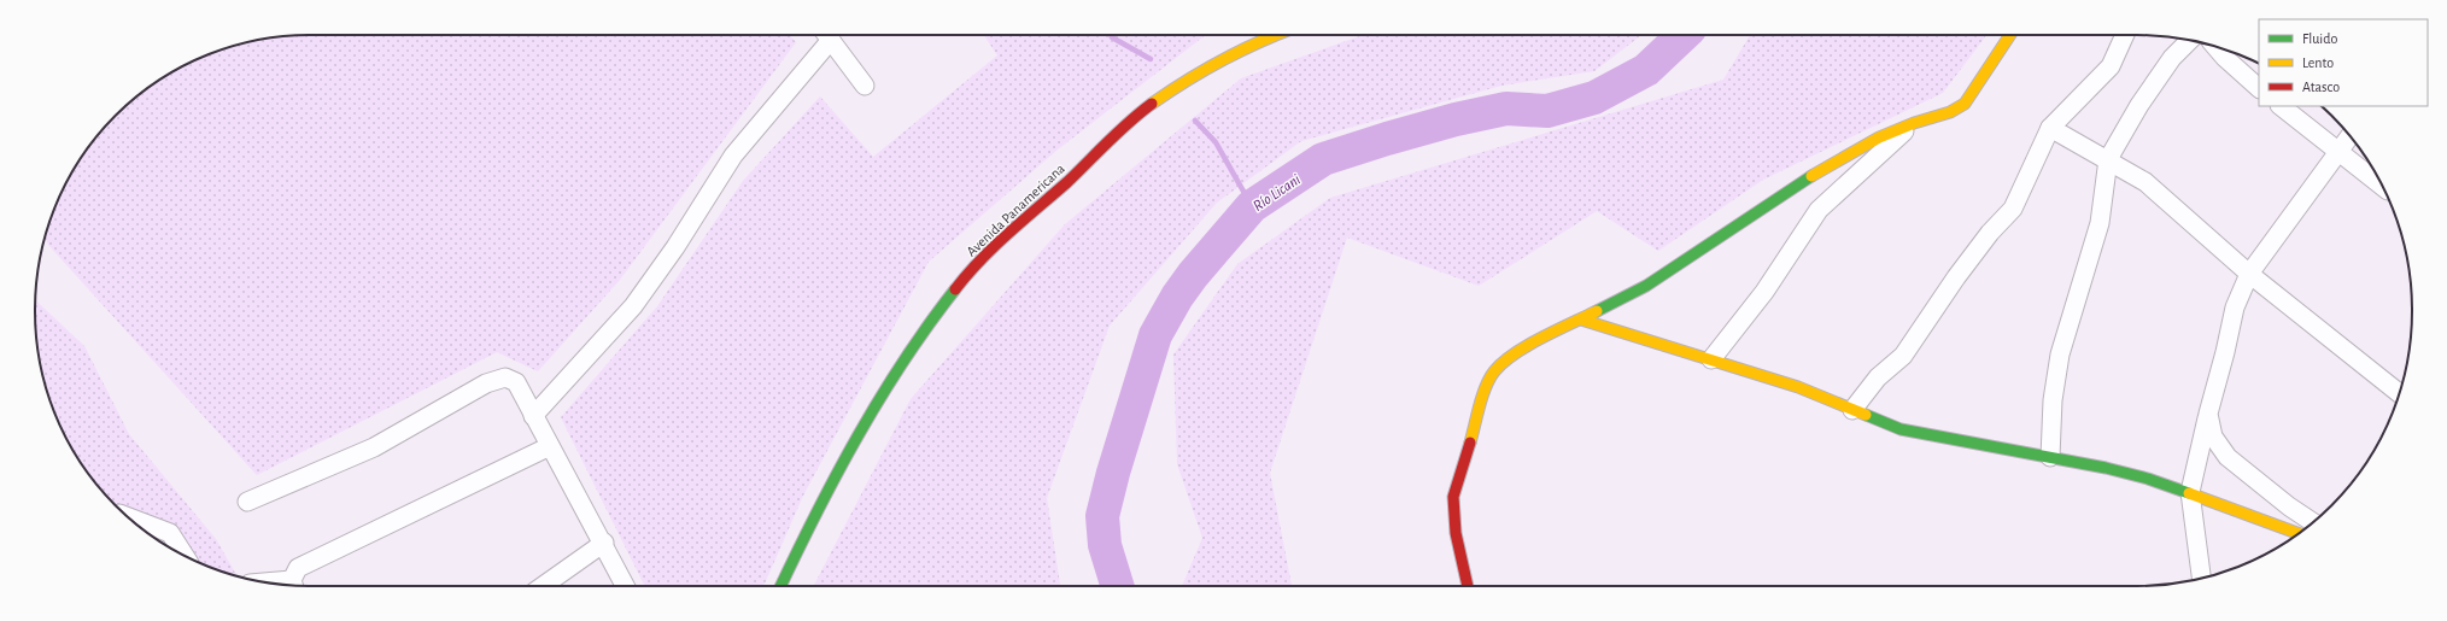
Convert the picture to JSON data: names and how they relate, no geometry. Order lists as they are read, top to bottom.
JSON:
{
  "streets": {
    "street": ["Avenida Panamericana"]
  },
  "water": ["Río Licani"],
  "legend": ["Fluido", "Lento", "Atasco"]
}
